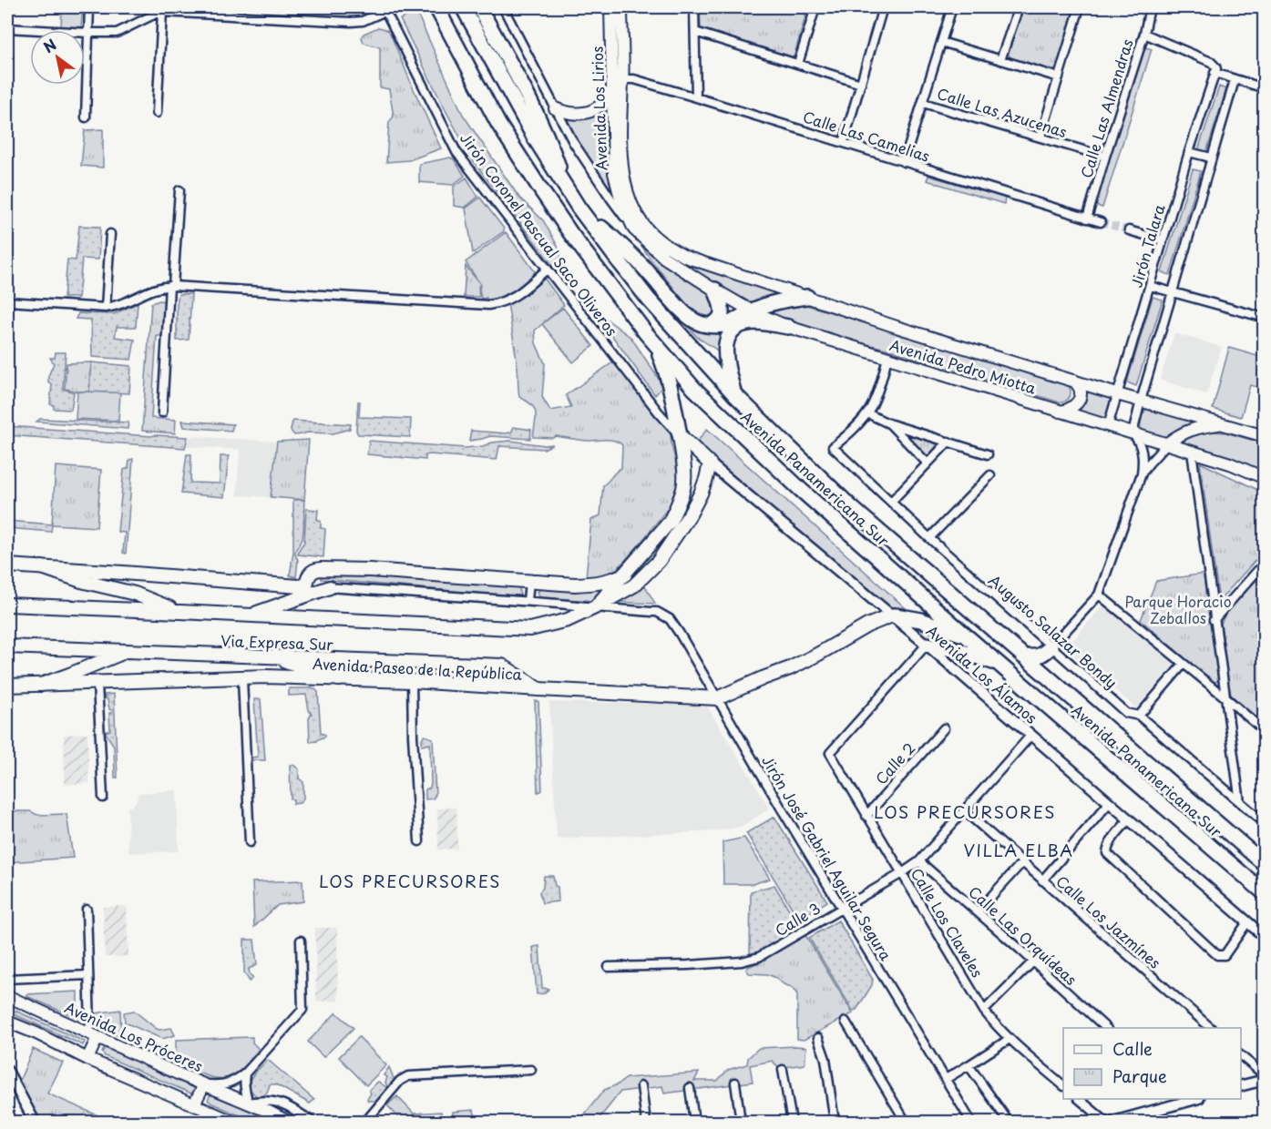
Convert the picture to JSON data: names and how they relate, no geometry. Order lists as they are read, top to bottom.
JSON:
{
  "streets": {
    "highway": ["Avenida Panamericana Sur"],
    "main road": [
      "Avenida Los Lirios",
      "Avenida Pedro Miotta",
      "Via Expresa Sur",
      "Avenida Paseo de la República",
      "Avenida Los Álamos",
      "Avenida Los Próceres"
    ],
    "street": [
      "Calle Las Almendras",
      "Calle Las Azucenas",
      "Calle Las Camelias",
      "Jirón Coronel Pascual Saco Oliveros",
      "Jirón Talara",
      "Augusto Salazar Bondy",
      "Calle 2",
      "Jirón José Gabriel Aguilar Segura",
      "Calle 3",
      "Calle Los Jazmínes",
      "Calle Los Claveles",
      "Calle Las Orquídeas"
    ]
  },
  "crossings": [
    ["Avenida Los Lirios", "Calle Las Camelias"],
    ["Avenida Los Lirios", "Avenida Pedro Miotta"],
    ["Calle Las Almendras", "Calle Las Azucenas"],
    ["Calle Las Almendras", "Calle Las Camelias"],
    ["Jirón Coronel Pascual Saco Oliveros", "Avenida Los Álamos"],
    ["Jirón Talara", "Avenida Pedro Miotta"],
    ["Via Expresa Sur", "Avenida Paseo de la República"],
    ["Via Expresa Sur", "Jirón José Gabriel Aguilar Segura"],
    ["Avenida Paseo de la República", "Avenida Los Álamos"],
    ["Avenida Paseo de la República", "Jirón José Gabriel Aguilar Segura"],
    ["Avenida Los Álamos", "Calle 3"],
    ["Avenida Los Álamos", "Calle Los Claveles"],
    ["Calle 2", "Calle Los Claveles"],
    ["Jirón José Gabriel Aguilar Segura", "Calle 3"],
    ["Calle 3", "Calle Los Jazmínes"],
    ["Calle 3", "Calle Los Claveles"],
    ["Calle 3", "Calle Las Orquídeas"]
  ],
  "districts": ["LOS PRECURSORES", "VILLA ELBA", "LOS PRECURSORES"],
  "parks": ["Parque Horacio Zeballos"],
  "legend": ["Calle", "Parque"],
  "north": "top left"
}
